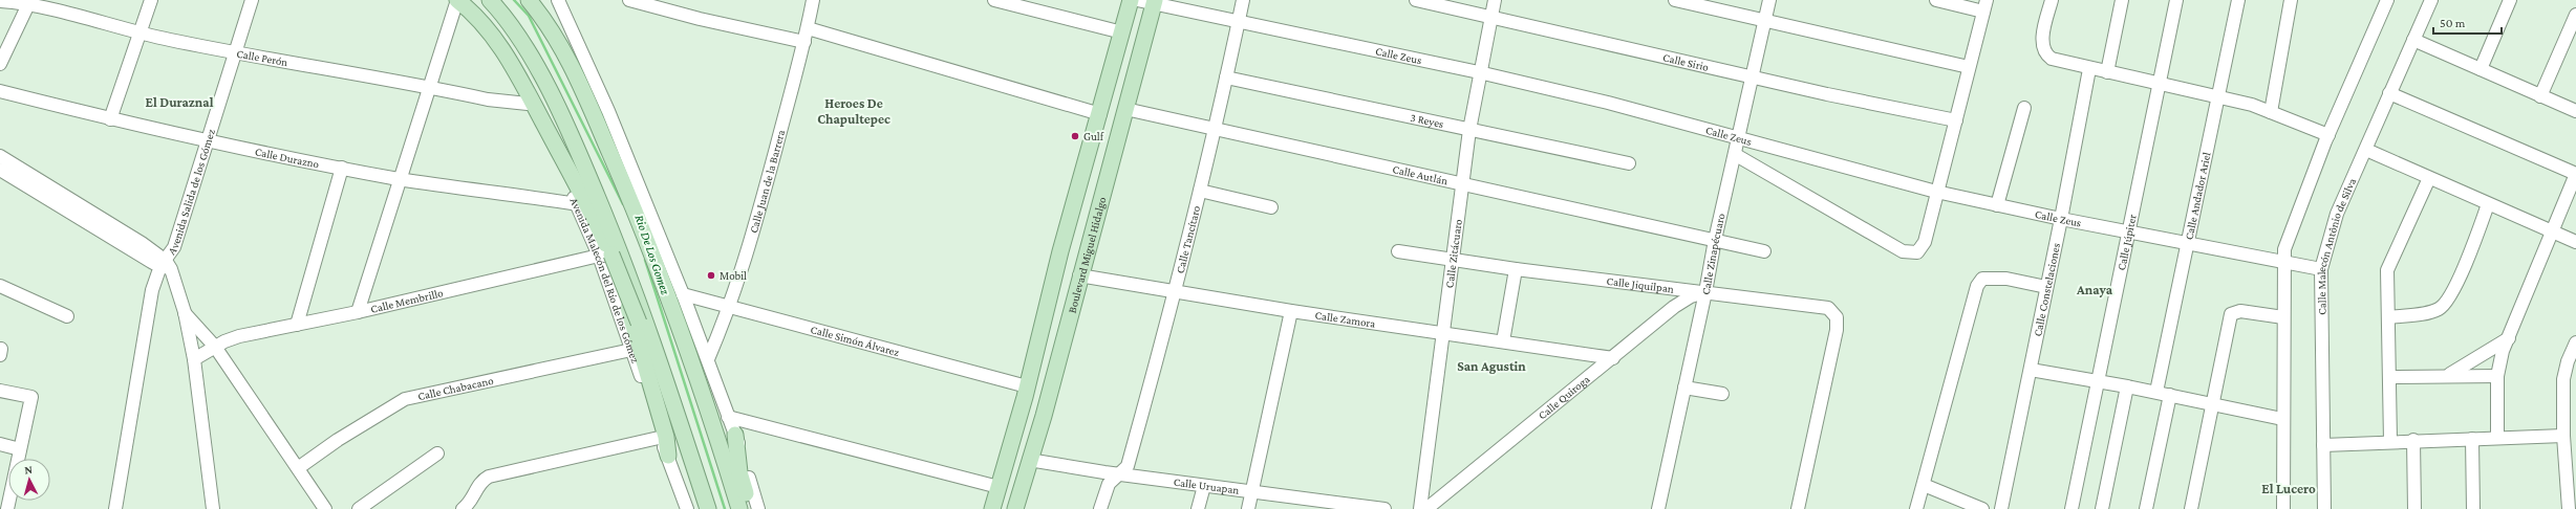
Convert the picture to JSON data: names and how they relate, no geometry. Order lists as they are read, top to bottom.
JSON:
{
  "streets": {
    "main road": ["Boulevard Miguel Hidalgo", "Avenida Malecón del Río de los Gómez"],
    "street": [
      "Calle Zeus",
      "Calle Perón",
      "Calle Sirio",
      "3 Reyes",
      "Calle Durazno",
      "Calle Autlán",
      "Calle Juan de la Barrera",
      "Avenida Salida de los Gómez",
      "Calle Andador Ariel",
      "Calle Tancítaro",
      "Calle Júpiter",
      "Calle Malecón Antônio de Silva",
      "Calle Zitácuaro",
      "Calle Zinapécuaro",
      "Calle Jiquilpan",
      "Calle Constelaciones",
      "Calle Membrillo",
      "Calle Zamora",
      "Calle Simón Álvarez",
      "Calle Chabacano",
      "Calle Quiroga",
      "Calle Uruapan"
    ]
  },
  "crossings": [
    ["Calle Zeus", "Calle Andador Ariel"],
    ["Calle Zeus", "Calle Tancítaro"],
    ["Calle Zeus", "Calle Júpiter"],
    ["Calle Zeus", "Calle Malecón Antônio de Silva"],
    ["Calle Zeus", "Calle Zitácuaro"],
    ["Calle Zeus", "Boulevard Miguel Hidalgo"],
    ["Calle Zeus", "Calle Zinapécuaro"],
    ["Calle Zeus", "Calle Constelaciones"],
    ["Calle Perón", "Avenida Salida de los Gómez"],
    ["Calle Perón", "Avenida Malecón del Río de los Gómez"],
    ["Calle Sirio", "Calle Zitácuaro"],
    ["Calle Sirio", "Calle Zinapécuaro"],
    ["3 Reyes", "Calle Tancítaro"],
    ["3 Reyes", "Calle Zitácuaro"],
    ["Calle Durazno", "Avenida Salida de los Gómez"],
    ["Calle Durazno", "Avenida Malecón del Río de los Gómez"],
    ["Calle Autlán", "Calle Tancítaro"],
    ["Calle Autlán", "Calle Zitácuaro"],
    ["Calle Autlán", "Boulevard Miguel Hidalgo"],
    ["Calle Autlán", "Calle Zinapécuaro"],
    ["Calle Juan de la Barrera", "Calle Simón Álvarez"],
    ["Calle Tancítaro", "Calle Zamora"],
    ["Calle Tancítaro", "Calle Uruapan"],
    ["Calle Zitácuaro", "Calle Jiquilpan"],
    ["Calle Zitácuaro", "Calle Zamora"],
    ["Boulevard Miguel Hidalgo", "Calle Zamora"],
    ["Boulevard Miguel Hidalgo", "Calle Simón Álvarez"],
    ["Boulevard Miguel Hidalgo", "Calle Uruapan"],
    ["Calle Zinapécuaro", "Calle Jiquilpan"],
    ["Calle Zinapécuaro", "Calle Quiroga"],
    ["Avenida Malecón del Río de los Gómez", "Calle Membrillo"],
    ["Avenida Malecón del Río de los Gómez", "Calle Chabacano"],
    ["Calle Jiquilpan", "Calle Quiroga"],
    ["Calle Zamora", "Calle Quiroga"]
  ],
  "districts": [
    "El Duraznal",
    "Heroes De Chapultepec",
    "Anaya",
    "San Agustin",
    "El Lucero"
  ],
  "water": ["Rio De Los Gomez"],
  "places": ["Gulf", "Mobil"],
  "scale_bar": "50 m",
  "north": "top"
}
